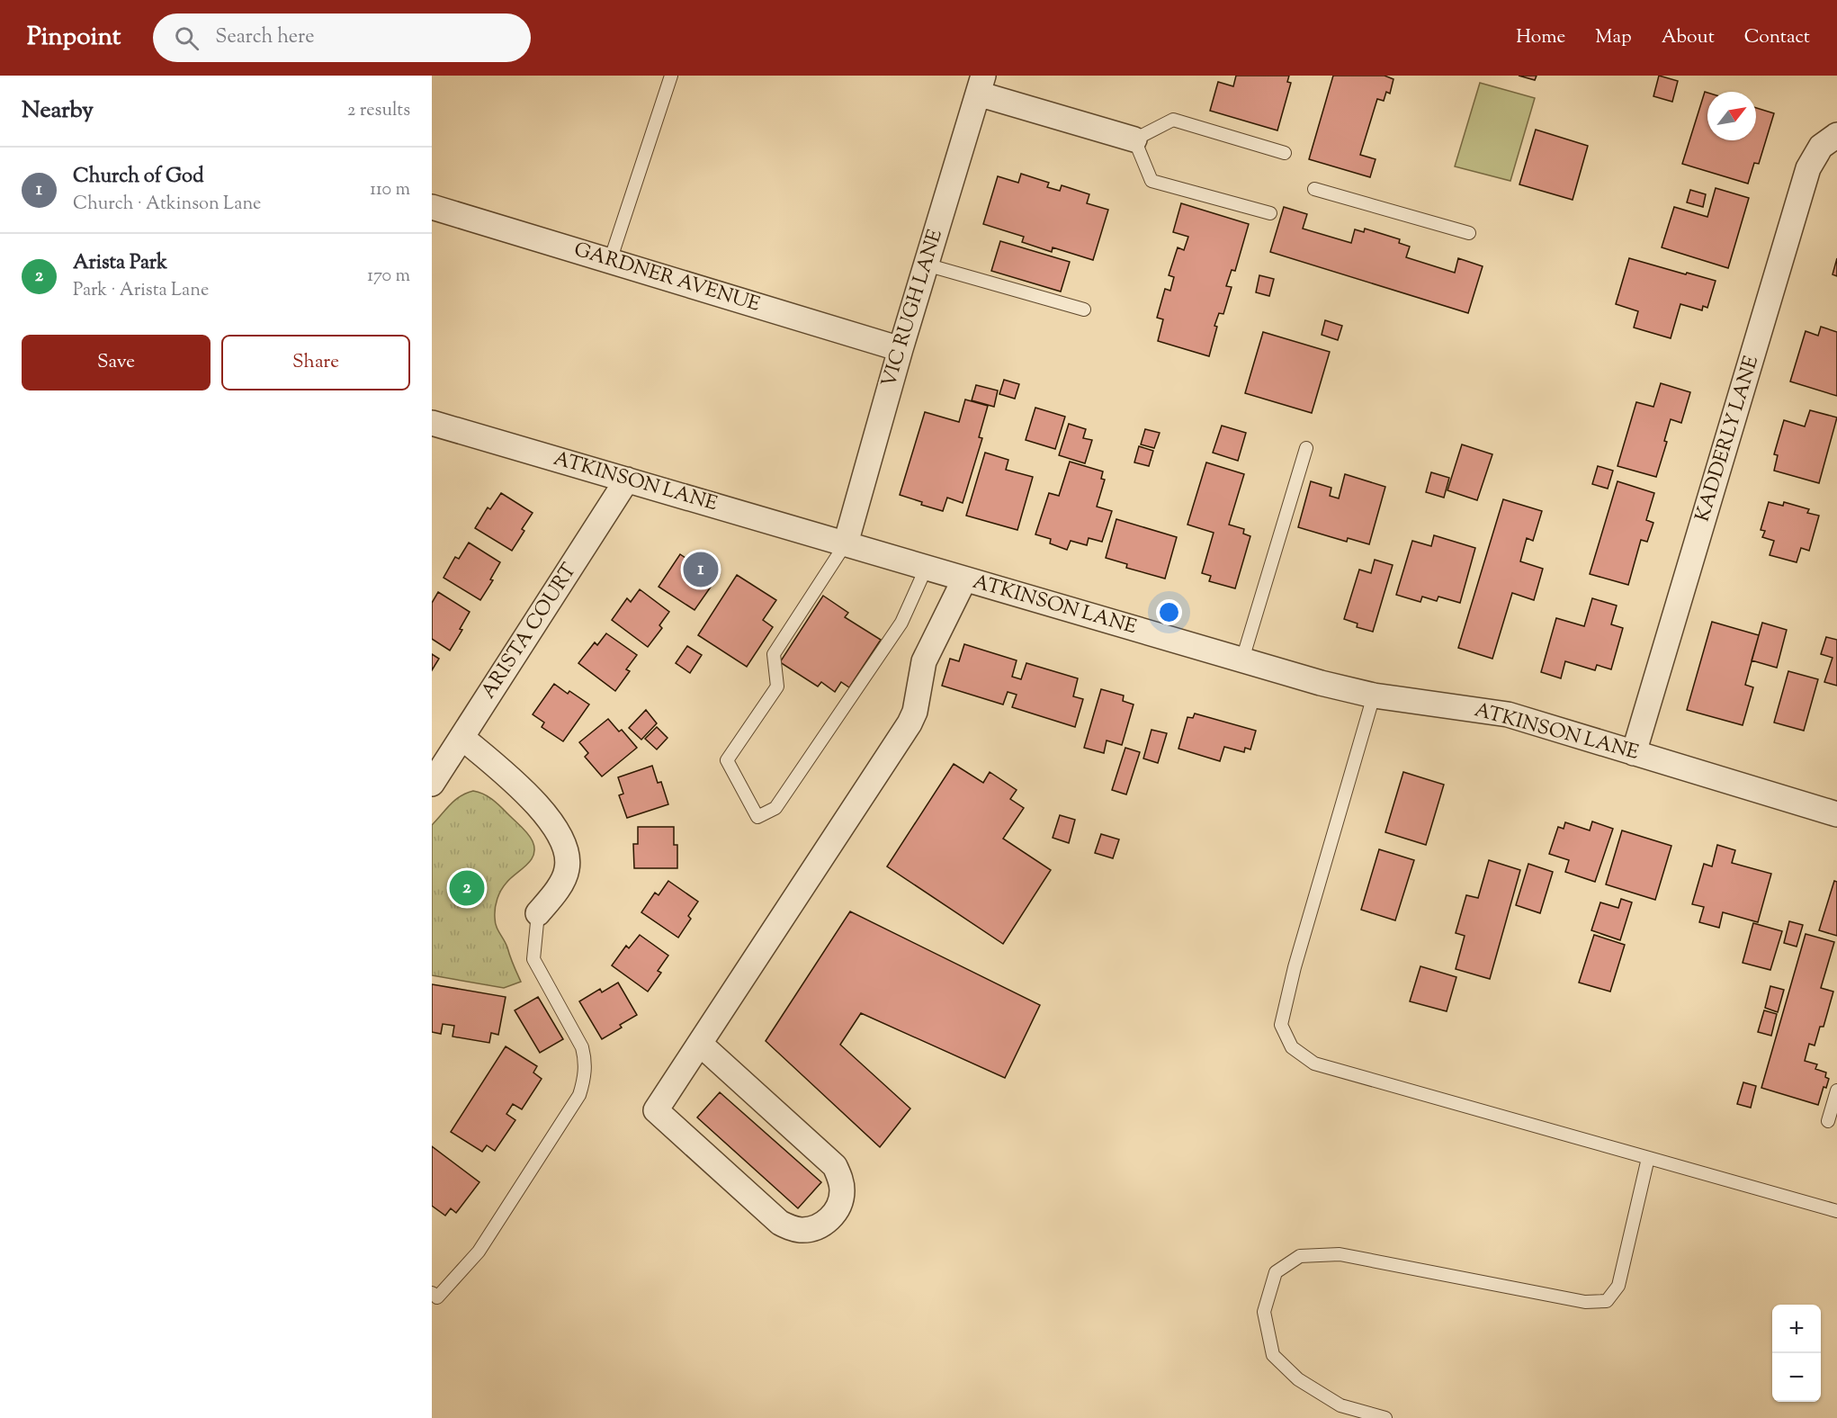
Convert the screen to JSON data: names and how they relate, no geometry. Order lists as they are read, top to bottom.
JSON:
{
  "streets": {
    "street": [
      "GARDNER AVENUE",
      "VIC RUGH LANE",
      "KADDERLY LANE",
      "ATKINSON LANE",
      "ARISTA COURT"
    ]
  },
  "crossings": [
    ["GARDNER AVENUE", "VIC RUGH LANE"],
    ["VIC RUGH LANE", "ATKINSON LANE"],
    ["KADDERLY LANE", "ATKINSON LANE"],
    ["ATKINSON LANE", "ARISTA COURT"]
  ],
  "north": "top right",
  "page": {
    "header": "Pinpoint",
    "search": "Search here",
    "nav": [
      "Home",
      "Map",
      "About",
      "Contact"
    ],
    "heading": ["Nearby", "2 results"],
    "list": [
      {
        "mark": "1",
        "name": "Church of God",
        "note": "Church · Atkinson Lane",
        "value": "110 m"
      },
      {
        "mark": "2",
        "name": "Arista Park",
        "note": "Park · Arista Lane",
        "value": "170 m"
      }
    ],
    "buttons": ["Save", "Share"],
    "pins": ["1", "2"],
    "map_buttons": ["+", "−"]
  }
}
